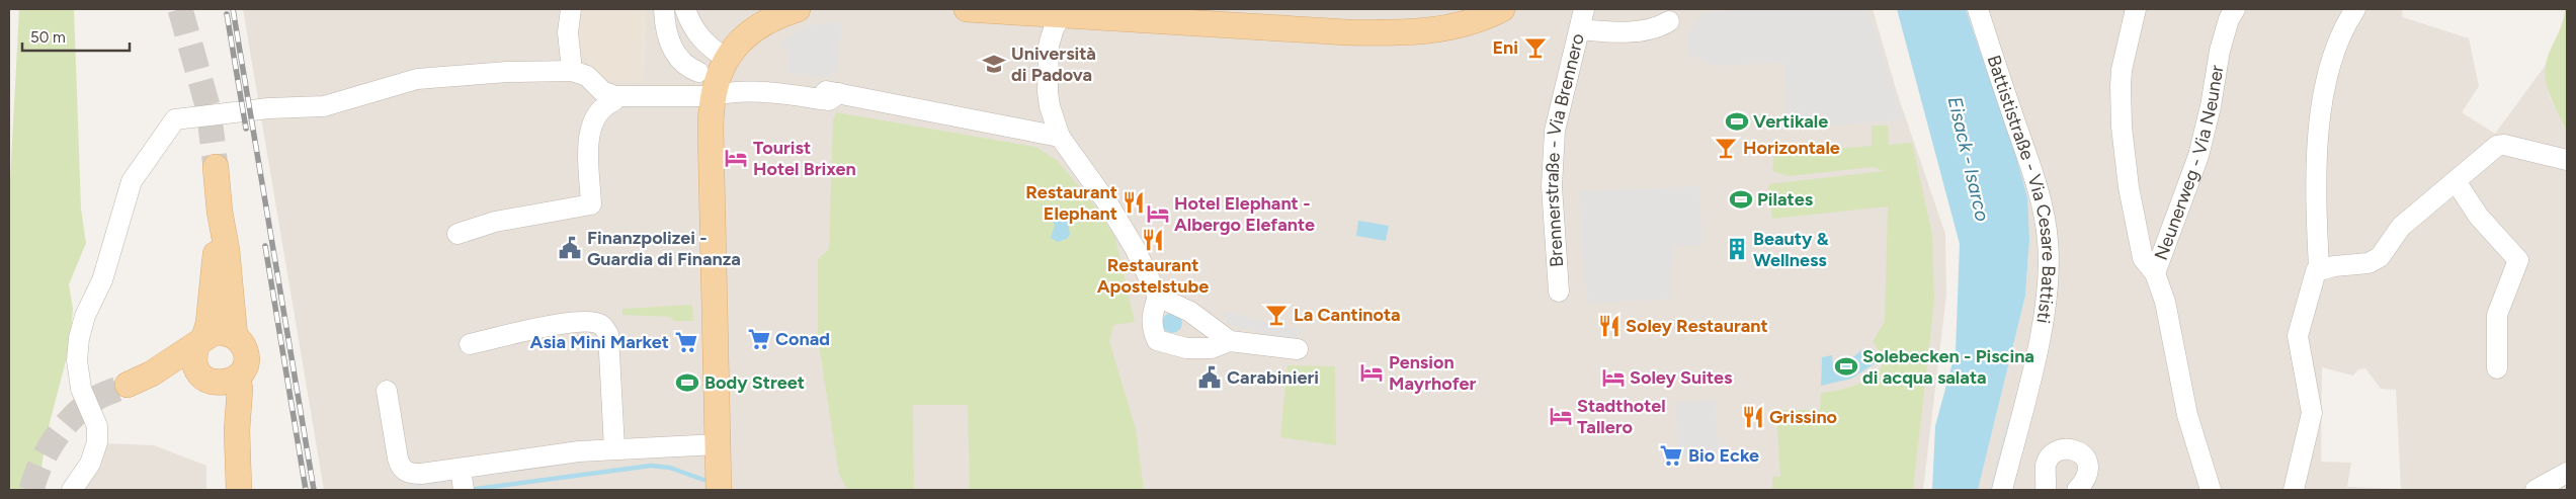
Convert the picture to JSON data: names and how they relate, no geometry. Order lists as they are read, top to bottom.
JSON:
{
  "streets": {
    "street": ["Brennerstraße - Via Brennero", "Neunerweg - Via Neuner", "Battististraße - Via Cesare Battisti"]
  },
  "water": ["Eisack - Isarco"],
  "places": {
    "bar": ["Eni", "Horizontale", "La Cantinota"],
    "school or university": ["Università di Padova"],
    "sports": [
      "Vertikale",
      "Pilates",
      "Solebecken - Piscina di acqua salata",
      "Body Street"
    ],
    "hotel": [
      "Tourist Hotel Brixen",
      "Hotel Elephant - Albergo Elefante",
      "Pension Mayrhofer",
      "Soley Suites",
      "Stadthotel Tallero"
    ],
    "restaurant": [
      "Restaurant Elephant",
      "Restaurant Apostelstube",
      "Soley Restaurant",
      "Grissino"
    ],
    "public building": ["Finanzpolizei - Guardia di Finanza", "Carabinieri"],
    "building": ["Beauty & Wellness"],
    "supermarket": ["Conad", "Asia Mini Market", "Bio Ecke"]
  },
  "scale_bar": "50 m"
}
